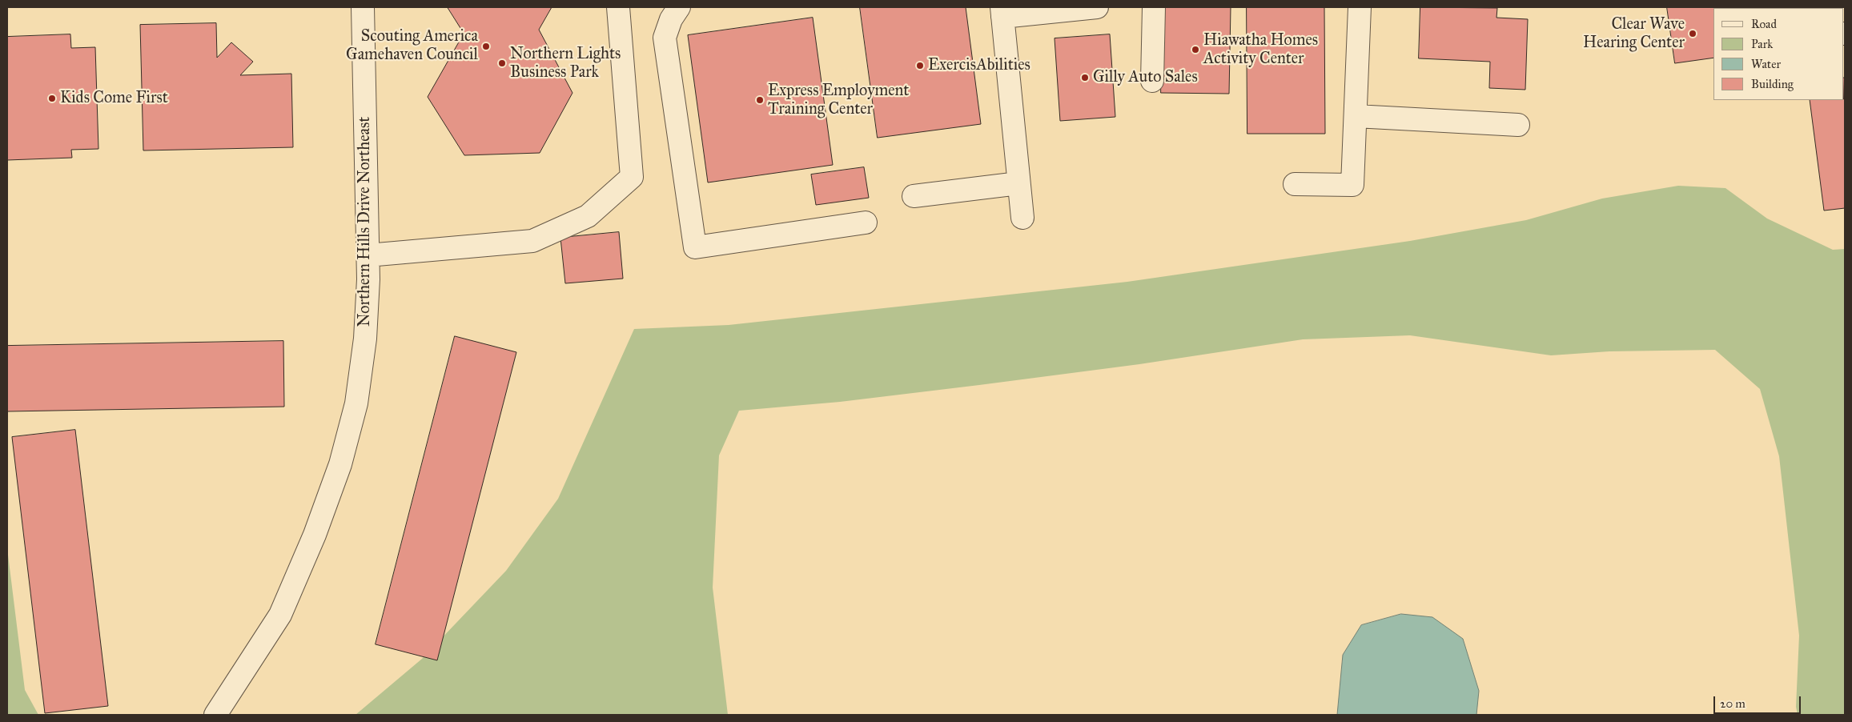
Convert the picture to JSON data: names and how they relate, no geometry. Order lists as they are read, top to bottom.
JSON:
{
  "streets": {
    "street": ["Northern Hills Drive Northeast"]
  },
  "places": [
    "Clear Wave Hearing Center",
    "Scouting America Gamehaven Council",
    "Hiawatha Homes Activity Center",
    "Northern Lights Business Park",
    "ExercisAbilities",
    "Gilly Auto Sales",
    "Kids Come First",
    "Express Employment Training Center"
  ],
  "legend": [
    "Road",
    "Park",
    "Water",
    "Building"
  ],
  "scale_bar": "20 m"
}
